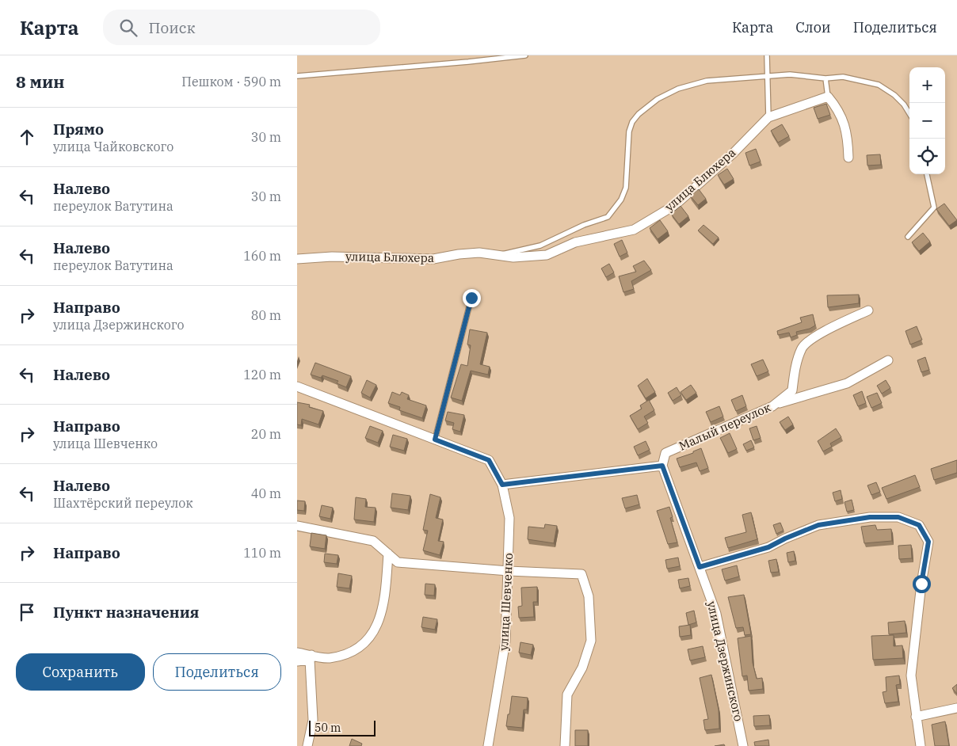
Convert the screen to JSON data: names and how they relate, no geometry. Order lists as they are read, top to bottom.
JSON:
{
  "streets": {
    "street": [
      "улица Блюхера",
      "Малый переулок",
      "улица Шевченко",
      "улица Дзержинского"
    ]
  },
  "crossings": [
    ["Малый переулок", "улица Дзержинского"]
  ],
  "scale_bar": "50 m",
  "page": {
    "header": "Карта",
    "search": "Поиск",
    "nav": ["Карта", "Слои", "Поделиться"],
    "heading": ["8 мин", "Пешком · 590 m"],
    "map_buttons": ["+", "−"],
    "list": [
      ["Прямо", "улица Чайковского", "30 m"],
      ["Налево", "переулок Ватутина", "30 m"],
      ["Налево", "переулок Ватутина", "160 m"],
      ["Направо", "улица Дзержинского", "80 m"],
      ["Налево", "120 m"],
      ["Направо", "улица Шевченко", "20 m"],
      ["Налево", "Шахтёрский переулок", "40 m"],
      ["Направо", "110 m"],
      "Пункт назначения"
    ],
    "buttons": ["Сохранить", "Поделиться"],
    "scale": "50 m"
  }
}
